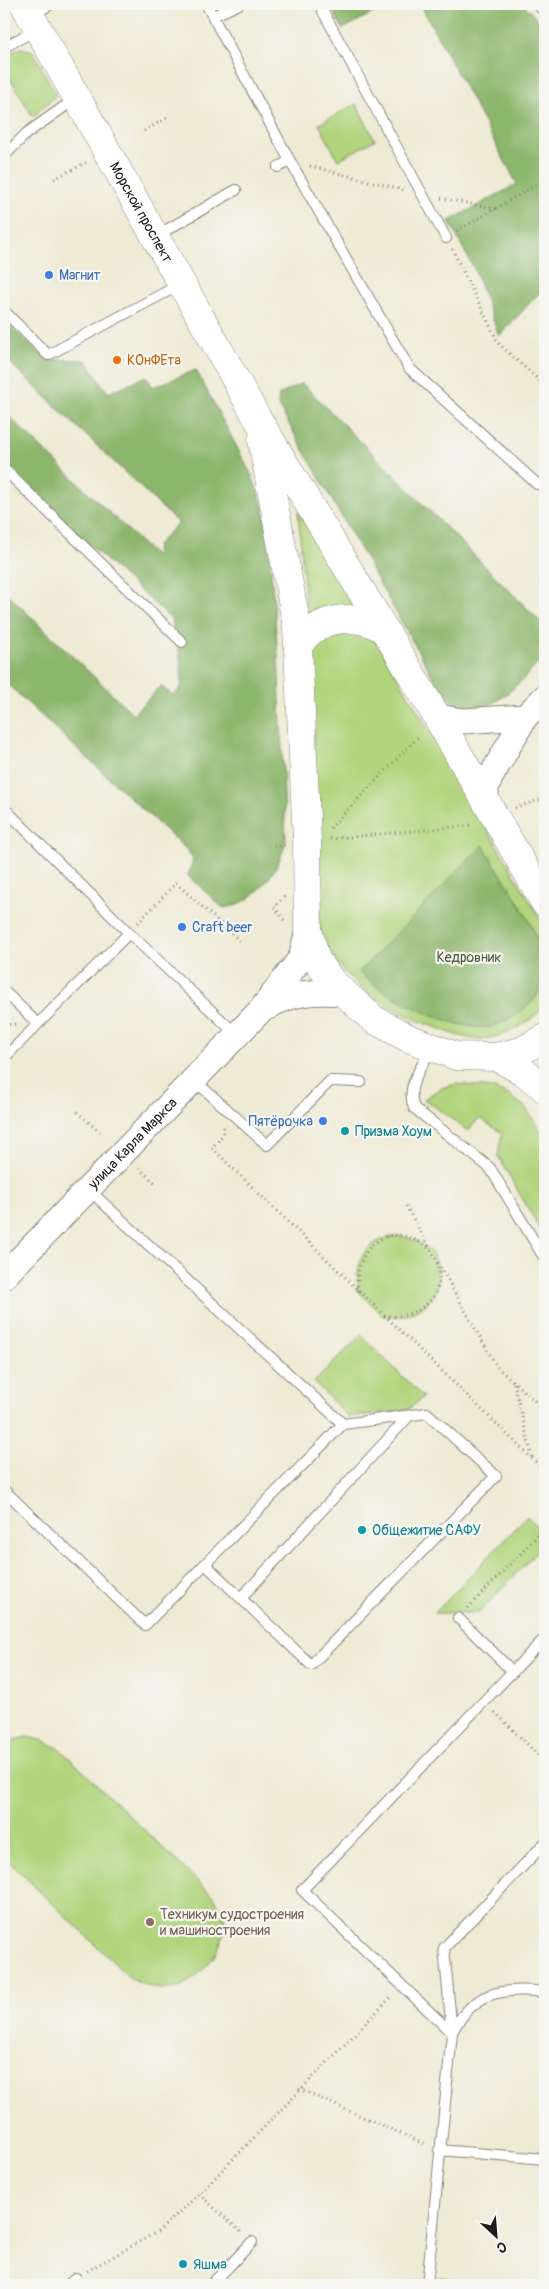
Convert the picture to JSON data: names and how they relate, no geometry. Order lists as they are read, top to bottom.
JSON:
{
  "streets": {
    "main road": ["Морской проспект"],
    "street": ["улица Карла Маркса"]
  },
  "parks": ["Кедровник"],
  "places": [
    "Магнит",
    "КОнФЕта",
    "Craft beer",
    "Пятёрочка",
    "Призма Хоум",
    "Общежитие САФУ",
    "Техникум судостроения и машиностроения",
    "Яшма"
  ],
  "north": "bottom right"
}
